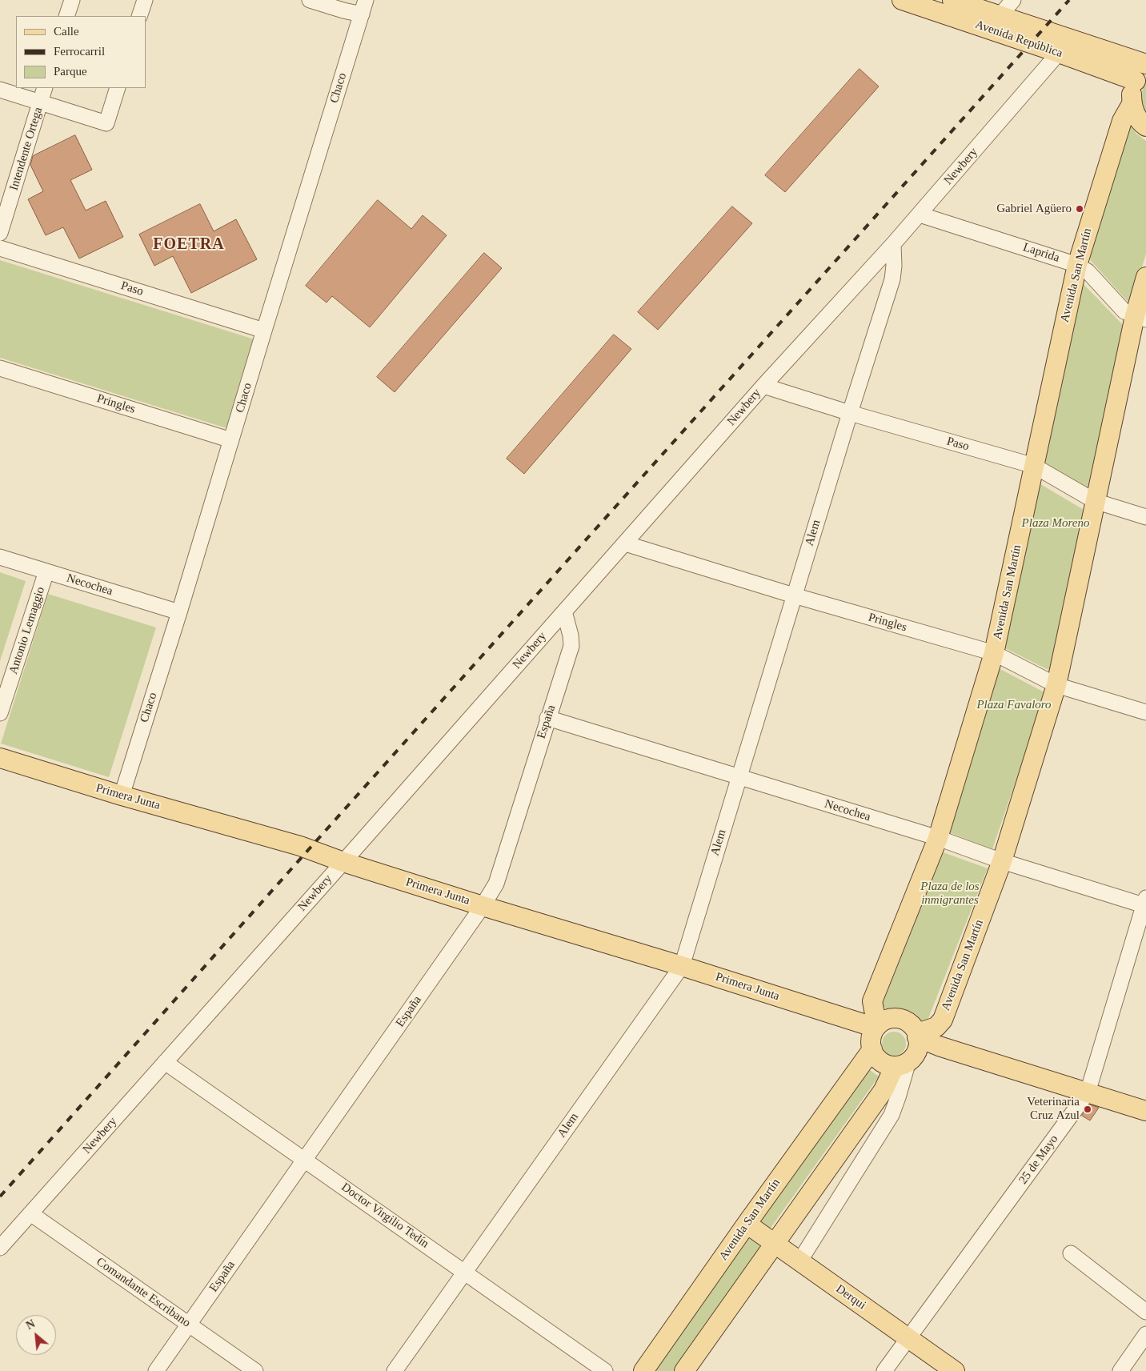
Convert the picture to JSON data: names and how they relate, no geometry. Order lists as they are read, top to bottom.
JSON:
{
  "streets": {
    "main road": [
      "Avenida República",
      "Avenida San Martín",
      "Primera Junta",
      "Derqui"
    ],
    "street": [
      "Chaco",
      "Intendente Ortega",
      "Newbery",
      "Laprida",
      "Paso",
      "Pringles",
      "Alem",
      "Necochea",
      "Antonio Lemaggio",
      "España",
      "25 de Mayo",
      "Doctor Virgilio Tedín",
      "Comandante Escribano"
    ]
  },
  "crossings": [
    ["Avenida República", "Newbery"],
    ["Chaco", "Paso"],
    ["Chaco", "Pringles"],
    ["Chaco", "Necochea"],
    ["Chaco", "Primera Junta"],
    ["Newbery", "Laprida"],
    ["Newbery", "Paso"],
    ["Newbery", "Pringles"],
    ["Newbery", "Alem"],
    ["Newbery", "España"],
    ["Newbery", "Primera Junta"],
    ["Newbery", "Doctor Virgilio Tedín"],
    ["Newbery", "Comandante Escribano"],
    ["Laprida", "Avenida San Martín"],
    ["Avenida San Martín", "Paso"],
    ["Avenida San Martín", "Pringles"],
    ["Avenida San Martín", "Necochea"],
    ["Avenida San Martín", "Primera Junta"],
    ["Avenida San Martín", "Derqui"],
    ["Paso", "Alem"],
    ["Pringles", "Alem"],
    ["Alem", "Necochea"],
    ["Alem", "Primera Junta"],
    ["Alem", "Doctor Virgilio Tedín"],
    ["Necochea", "Antonio Lemaggio"],
    ["Necochea", "España"],
    ["Necochea", "25 de Mayo"],
    ["España", "Primera Junta"],
    ["España", "Doctor Virgilio Tedín"],
    ["España", "Comandante Escribano"],
    ["25 de Mayo", "Derqui"]
  ],
  "districts": ["FOETRA"],
  "parks": ["Plaza Moreno", "Plaza Favaloro", "Plaza de los inmigrantes"],
  "places": ["Gabriel Agüero", "Veterinaria Cruz Azul"],
  "legend": ["Calle", "Ferrocarril", "Parque"],
  "north": "top left"
}
